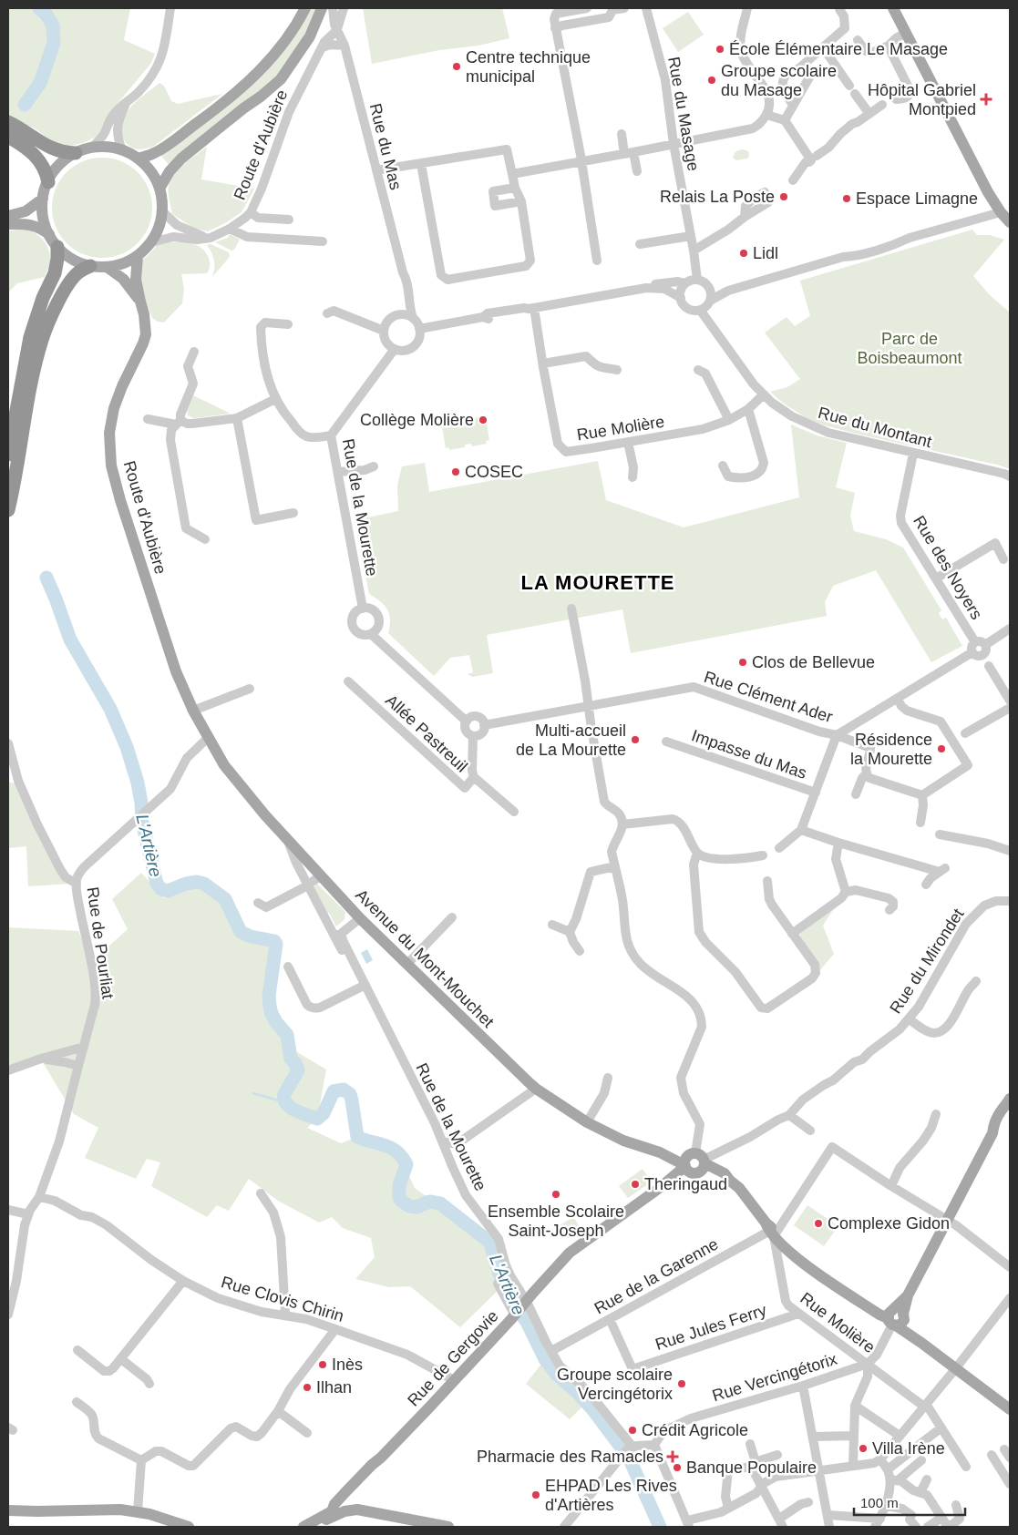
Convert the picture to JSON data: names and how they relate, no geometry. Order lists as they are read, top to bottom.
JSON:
{
  "streets": {
    "main road": ["Route d'Aubière", "Avenue du Mont-Mouchet", "Rue de Gergovie"],
    "street": [
      "Rue du Masage",
      "Rue du Mas",
      "Rue du Montant",
      "Rue Molière",
      "Rue de la Mourette",
      "Rue des Noyers",
      "Rue Clément Ader",
      "Allée Pastreuil",
      "Impasse du Mas",
      "Rue de Pourliat",
      "Rue du Mirondet",
      "Rue de la Garenne",
      "Rue Clovis Chirin",
      "Rue Jules Ferry",
      "Rue Vercingétorix"
    ]
  },
  "crossings": [
    ["Rue du Masage", "Rue du Montant"],
    ["Route d'Aubière", "Rue du Mas"],
    ["Route d'Aubière", "Rue de Pourliat"],
    ["Route d'Aubière", "Avenue du Mont-Mouchet"],
    ["Rue du Mas", "Rue de la Mourette"],
    ["Rue du Montant", "Rue Molière"],
    ["Rue du Montant", "Rue des Noyers"],
    ["Rue Molière", "Avenue du Mont-Mouchet"],
    ["Rue Molière", "Rue de la Garenne"],
    ["Rue Molière", "Rue Jules Ferry"],
    ["Rue Molière", "Rue Vercingétorix"],
    ["Rue de la Mourette", "Avenue du Mont-Mouchet"],
    ["Rue de la Mourette", "Rue de Gergovie"],
    ["Rue des Noyers", "Rue Clément Ader"],
    ["Rue Clément Ader", "Allée Pastreuil"],
    ["Rue Clément Ader", "Impasse du Mas"],
    ["Rue de Pourliat", "Avenue du Mont-Mouchet"],
    ["Rue de Pourliat", "Rue Clovis Chirin"],
    ["Avenue du Mont-Mouchet", "Rue du Mirondet"],
    ["Avenue du Mont-Mouchet", "Rue de la Garenne"],
    ["Avenue du Mont-Mouchet", "Rue de Gergovie"],
    ["Rue du Mirondet", "Rue de Gergovie"],
    ["Rue de la Garenne", "Rue Jules Ferry"],
    ["Rue Clovis Chirin", "Rue de Gergovie"]
  ],
  "districts": ["LA MOURETTE"],
  "water": ["L'Artière"],
  "parks": ["Parc de Boisbeaumont"],
  "places": {
    "other": [
      "École Élémentaire Le Masage",
      "Centre technique municipal",
      "Groupe scolaire du Masage",
      "Relais La Poste",
      "Espace Limagne",
      "Lidl",
      "Collège Molière",
      "COSEC",
      "Clos de Bellevue",
      "Multi-accueil de La Mourette",
      "Résidence la Mourette",
      "Theringaud",
      "Ensemble Scolaire Saint-Joseph",
      "Complexe Gidon",
      "Inès",
      "Groupe scolaire Vercingétorix",
      "Ilhan",
      "Crédit Agricole",
      "Villa Irène",
      "Banque Populaire",
      "EHPAD Les Rives d'Artières"
    ],
    "health": ["Hôpital Gabriel Montpied", "Pharmacie des Ramacles"]
  },
  "scale_bar": "100 m"
}
